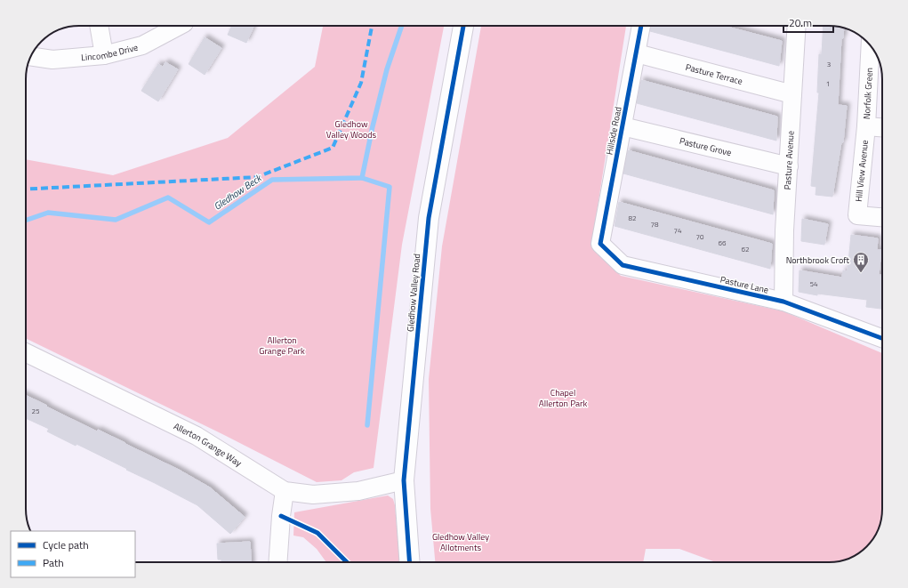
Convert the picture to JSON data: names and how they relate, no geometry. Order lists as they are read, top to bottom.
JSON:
{
  "streets": {
    "street": [
      "Lincombe Drive",
      "Pasture Terrace",
      "Norfolk Green",
      "Hillside Road",
      "Pasture Grove",
      "Pasture Avenue",
      "Hill View Avenue",
      "Pasture Lane",
      "Gledhow Valley Road",
      "Allerton Grange Way"
    ]
  },
  "crossings": [
    ["Pasture Terrace", "Hillside Road"],
    ["Pasture Terrace", "Pasture Avenue"],
    ["Norfolk Green", "Hill View Avenue"],
    ["Hillside Road", "Pasture Grove"],
    ["Hillside Road", "Pasture Lane"],
    ["Pasture Grove", "Pasture Avenue"],
    ["Pasture Avenue", "Pasture Lane"],
    ["Gledhow Valley Road", "Allerton Grange Way"]
  ],
  "water": ["Gledhow Beck"],
  "parks": [
    "Gledhow Valley Woods",
    "Allerton Grange Park",
    "Chapel Allerton Park",
    "Gledhow Valley Allotments"
  ],
  "places": {
    "building": ["Northbrook Croft"]
  },
  "house_numbers": [
    "3",
    "1",
    "82",
    "78",
    "74",
    "70",
    "66",
    "62",
    "54",
    "25"
  ],
  "legend": ["Cycle path", "Path"],
  "scale_bar": "20 m"
}
